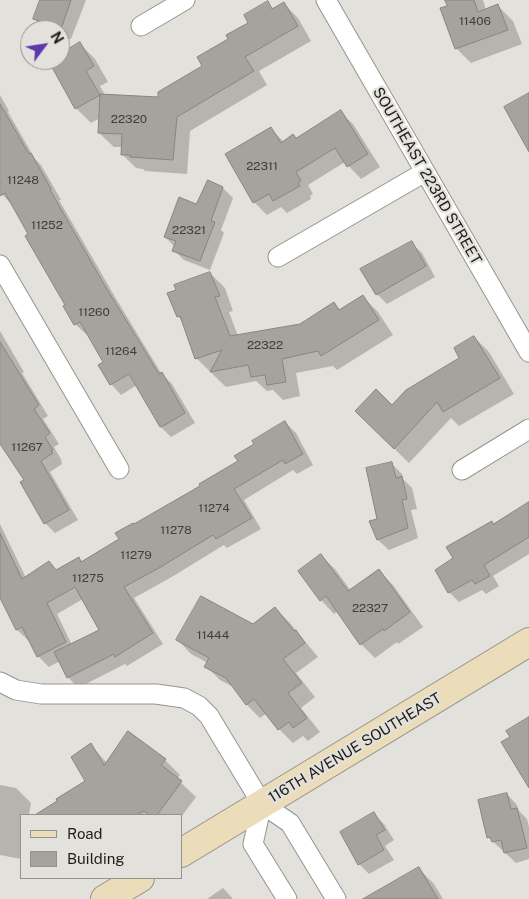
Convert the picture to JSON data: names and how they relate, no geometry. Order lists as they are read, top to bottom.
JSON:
{
  "streets": {
    "main road": ["116TH AVENUE SOUTHEAST"],
    "street": ["SOUTHEAST 223RD STREET"]
  },
  "house_numbers": [
    "11406",
    "22320",
    "22311",
    "11248",
    "11252",
    "22321",
    "11260",
    "22322",
    "11264",
    "11267",
    "11274",
    "11278",
    "11279",
    "11275",
    "22327",
    "11444"
  ],
  "legend": ["Road", "Building"],
  "north": "top right"
}
